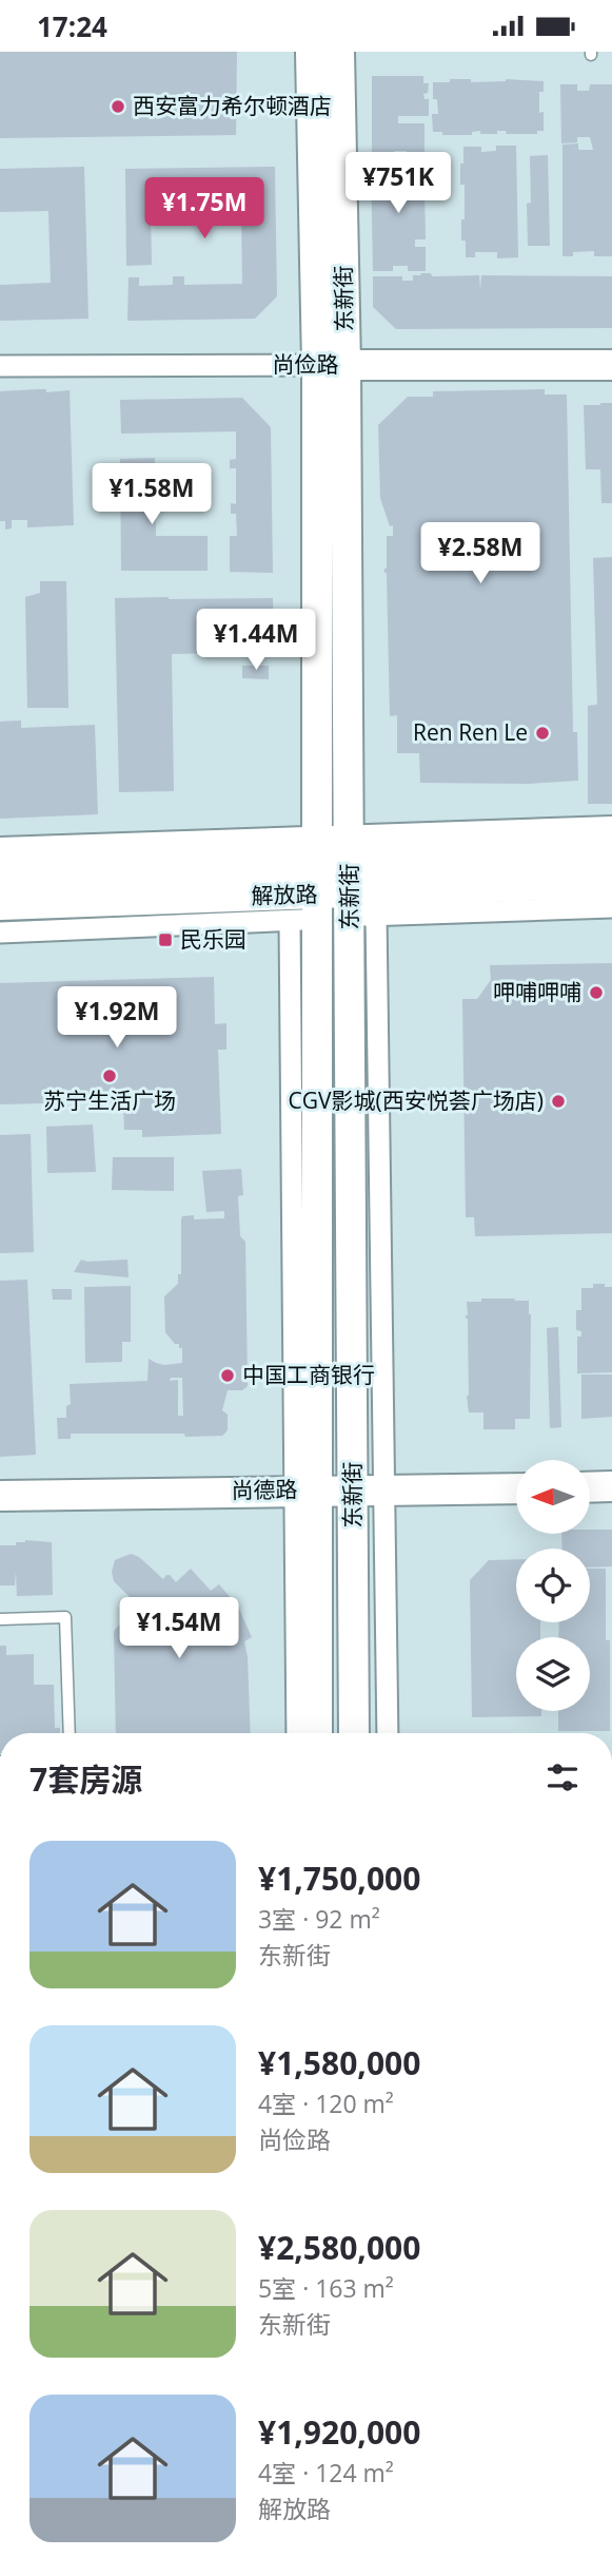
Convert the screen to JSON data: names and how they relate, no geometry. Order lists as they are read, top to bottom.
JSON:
{
  "streets": {
    "main road": [
      "东新街",
      "尚俭路",
      "解放路",
      "尚德路"
    ]
  },
  "crossings": [
    ["东新街", "尚俭路"],
    ["东新街", "解放路"],
    ["东新街", "尚德路"]
  ],
  "places": {
    "other": [
      "西安富力希尔顿酒店",
      "Ren Ren Le",
      "呷哺呷哺",
      "苏宁生活广场",
      "CGV影城(西安悦荟广场店)",
      "中国工商银行"
    ],
    "transit": ["民乐园"]
  },
  "north": "left",
  "page": {
    "status": "17:24",
    "price": [
      "¥751K",
      "¥1.75M",
      "¥1.58M",
      "¥2.58M",
      "¥1.44M",
      "¥1.92M",
      "¥1.54M"
    ],
    "heading": "7套房源",
    "list": [
      {
        "name": "¥1,750,000",
        "note": "3室 · 92 m² · 东新街"
      },
      {
        "name": "¥1,580,000",
        "note": "4室 · 120 m² · 尚俭路"
      },
      {
        "name": "¥2,580,000",
        "note": "5室 · 163 m² · 东新街"
      },
      {
        "name": "¥1,920,000",
        "note": "4室 · 124 m² · 解放路"
      }
    ]
  }
}
